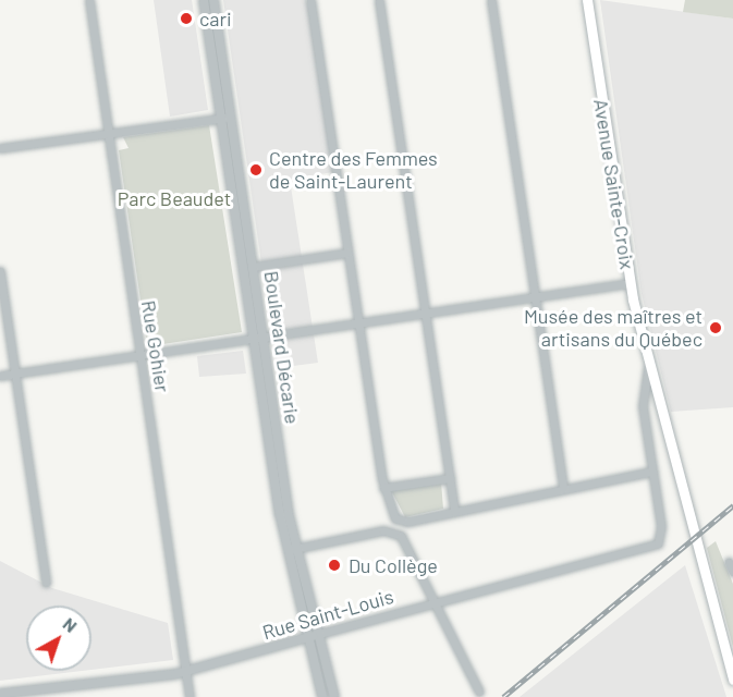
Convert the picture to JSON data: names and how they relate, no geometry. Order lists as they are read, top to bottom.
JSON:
{
  "streets": {
    "main road": ["Avenue Sainte-Croix"],
    "street": ["Rue Gohier", "Boulevard Décarie", "Rue Saint-Louis"]
  },
  "crossings": [
    ["Avenue Sainte-Croix", "Rue Saint-Louis"],
    ["Rue Gohier", "Rue Saint-Louis"],
    ["Boulevard Décarie", "Rue Saint-Louis"]
  ],
  "parks": ["Parc Beaudet"],
  "places": [
    "cari",
    "Centre des Femmes de Saint-Laurent",
    "Musée des maîtres et artisans du Québec",
    "Du Collège"
  ],
  "north": "top right"
}
